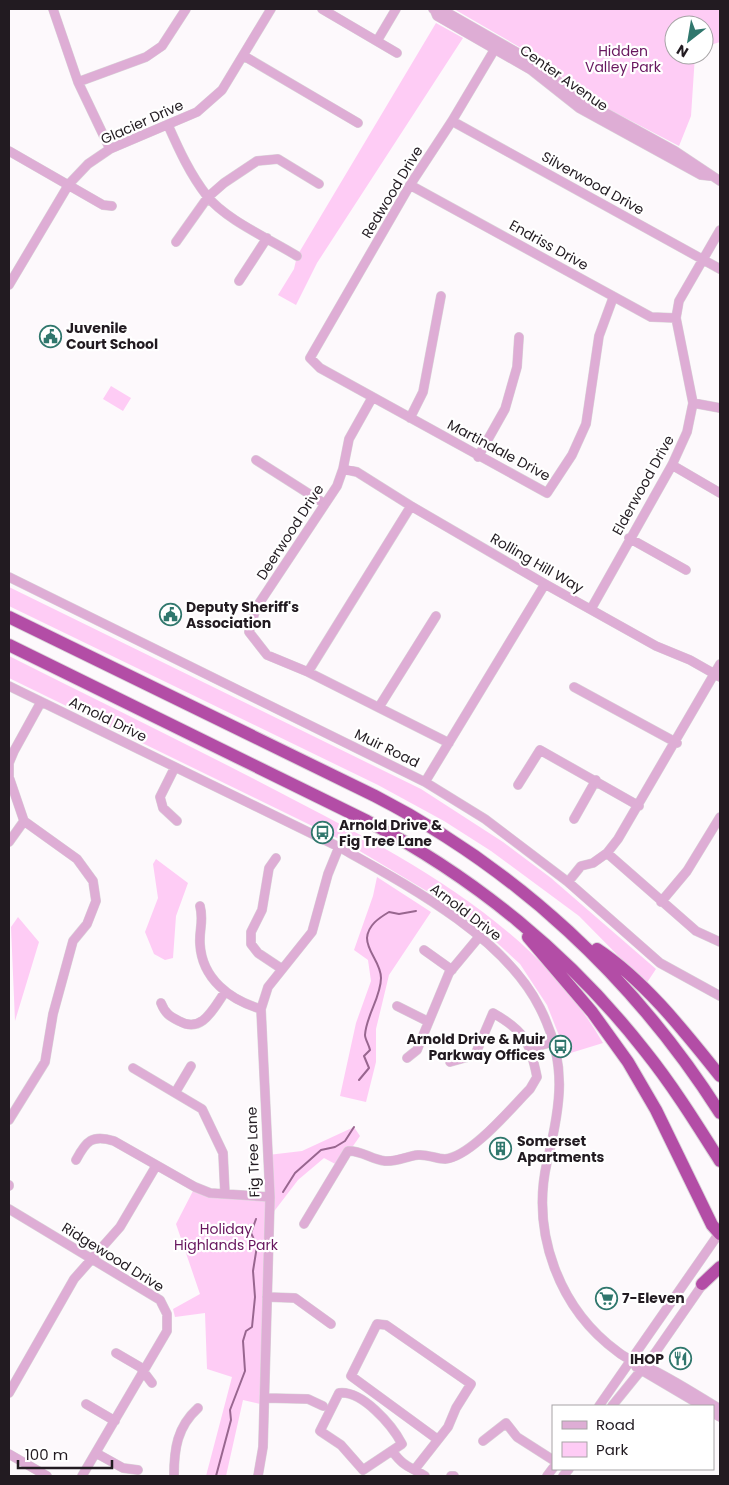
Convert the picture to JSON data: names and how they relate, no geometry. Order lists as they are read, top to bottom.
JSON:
{
  "streets": {
    "street": [
      "Center Avenue",
      "Glacier Drive",
      "Silverwood Drive",
      "Redwood Drive",
      "Endriss Drive",
      "Martindale Drive",
      "Elderwood Drive",
      "Deerwood Drive",
      "Rolling Hill Way",
      "Arnold Drive",
      "Muir Road",
      "Fig Tree Lane",
      "Ridgewood Drive"
    ]
  },
  "crossings": [
    ["Center Avenue", "Redwood Drive"],
    ["Silverwood Drive", "Redwood Drive"],
    ["Silverwood Drive", "Elderwood Drive"],
    ["Redwood Drive", "Endriss Drive"],
    ["Redwood Drive", "Martindale Drive"],
    ["Endriss Drive", "Martindale Drive"],
    ["Endriss Drive", "Elderwood Drive"],
    ["Martindale Drive", "Deerwood Drive"],
    ["Elderwood Drive", "Rolling Hill Way"],
    ["Deerwood Drive", "Rolling Hill Way"],
    ["Arnold Drive", "Fig Tree Lane"]
  ],
  "parks": ["Hidden Valley Park", "Holiday Highlands Park"],
  "places": {
    "public building": ["Juvenile Court School", "Deputy Sheriff's Association"],
    "bus stop": ["Arnold Drive & Fig Tree Lane", "Arnold Drive & Muir Parkway Offices"],
    "building": ["Somerset Apartments"],
    "supermarket": ["7-Eleven"],
    "restaurant": ["IHOP"]
  },
  "legend": ["Road", "Park"],
  "scale_bar": "100 m",
  "north": "bottom left"
}
